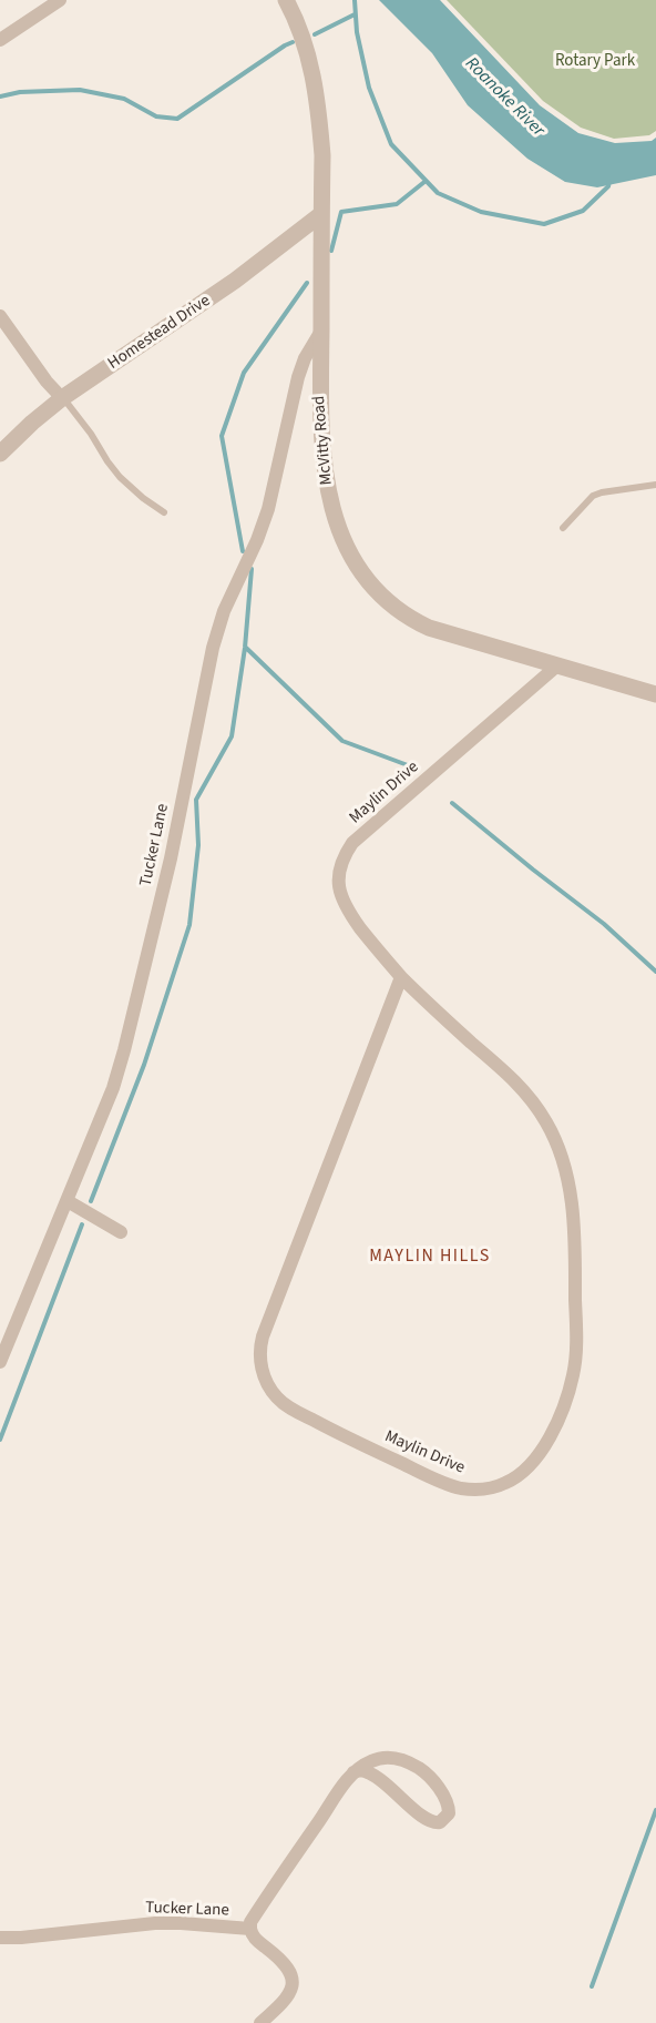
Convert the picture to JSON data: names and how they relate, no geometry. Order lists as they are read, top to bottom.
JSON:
{
  "streets": {
    "street": [
      "Homestead Drive",
      "McVitty Road",
      "Maylin Drive",
      "Tucker Lane"
    ]
  },
  "crossings": [
    ["Homestead Drive", "McVitty Road"],
    ["McVitty Road", "Maylin Drive"],
    ["McVitty Road", "Tucker Lane"]
  ],
  "districts": ["MAYLIN HILLS"],
  "water": ["Roanoke River"],
  "parks": ["Rotary Park"]
}
